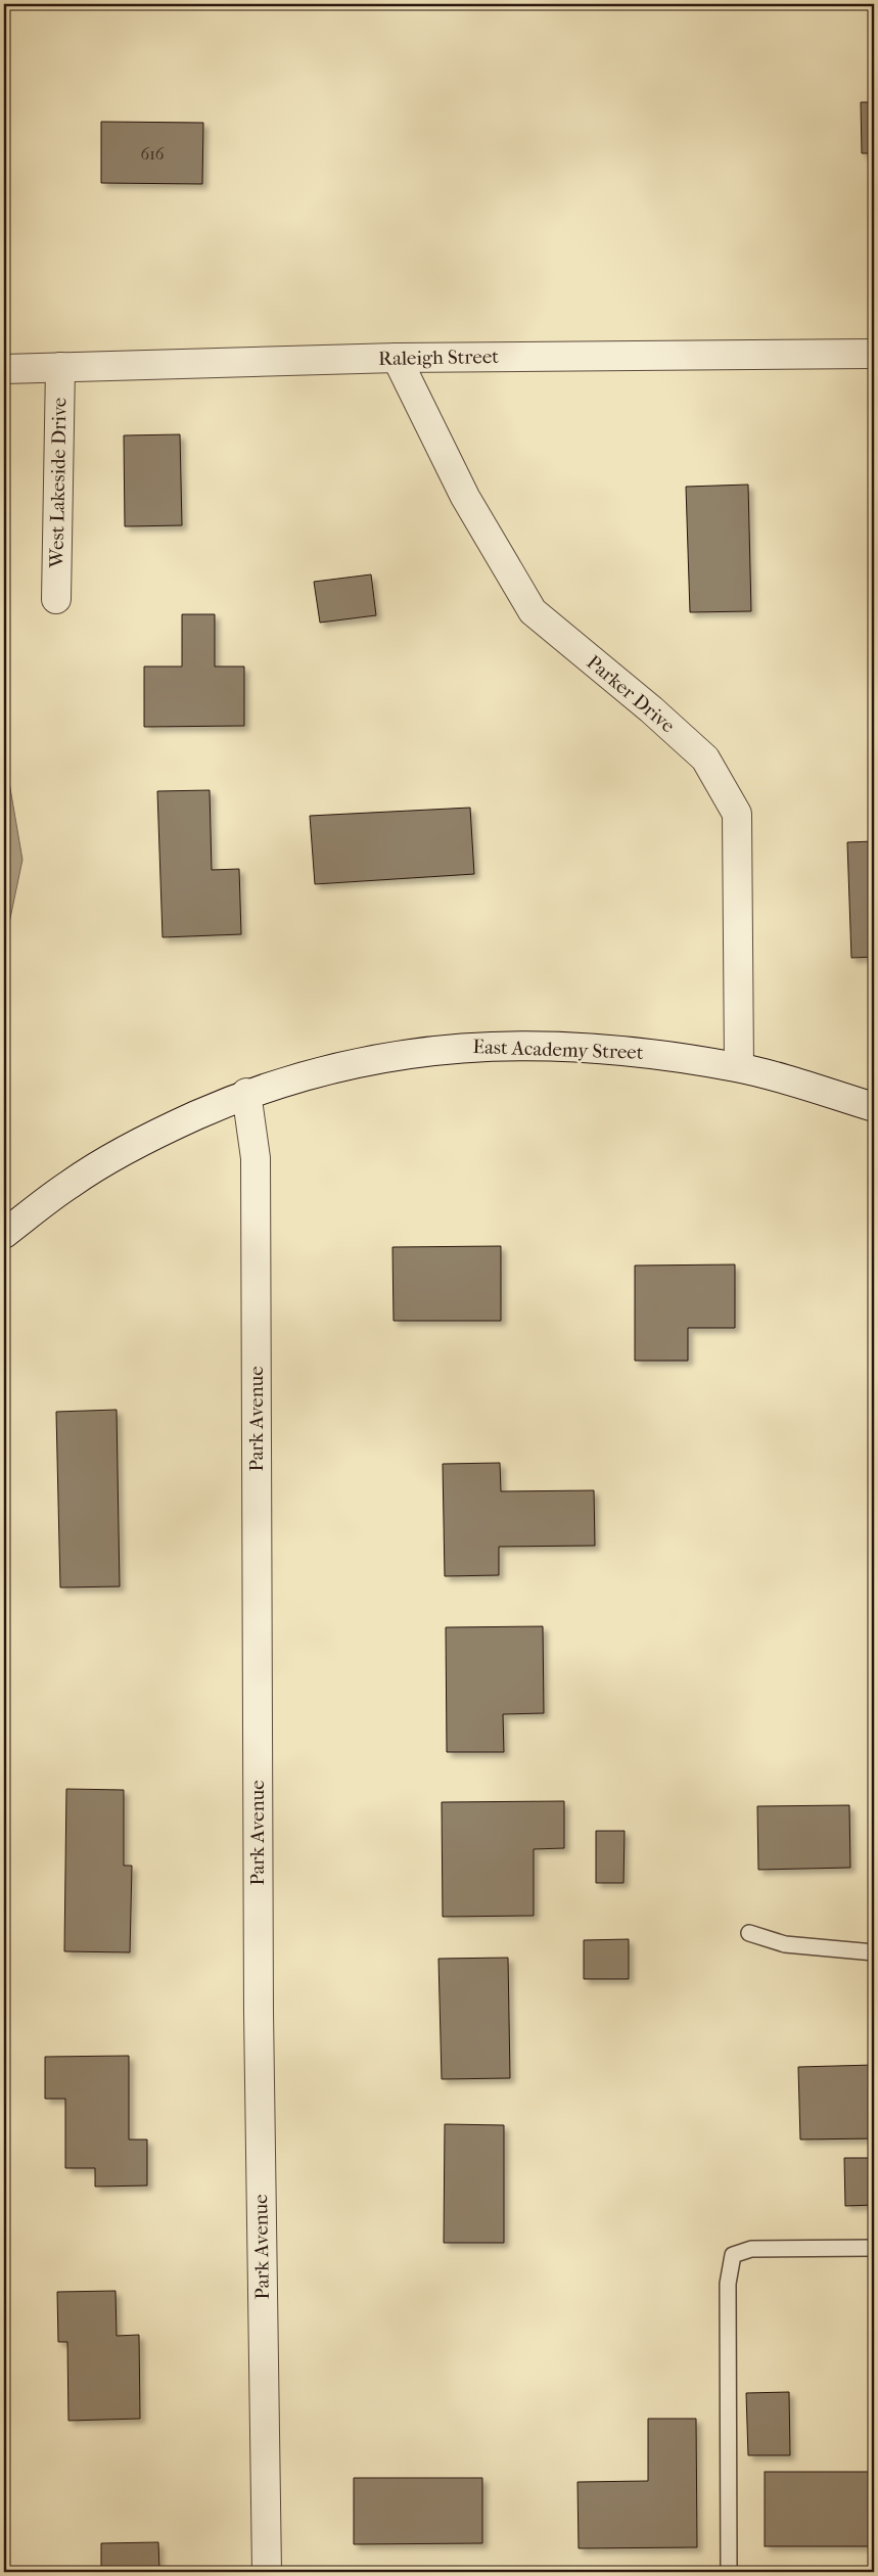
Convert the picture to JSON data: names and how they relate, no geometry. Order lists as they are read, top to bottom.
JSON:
{
  "streets": {
    "street": [
      "Raleigh Street",
      "West Lakeside Drive",
      "Parker Drive",
      "East Academy Street",
      "Park Avenue"
    ]
  },
  "crossings": [
    ["Raleigh Street", "West Lakeside Drive"],
    ["Raleigh Street", "Parker Drive"],
    ["Parker Drive", "East Academy Street"],
    ["East Academy Street", "Park Avenue"]
  ],
  "house_numbers": ["616"]
}
